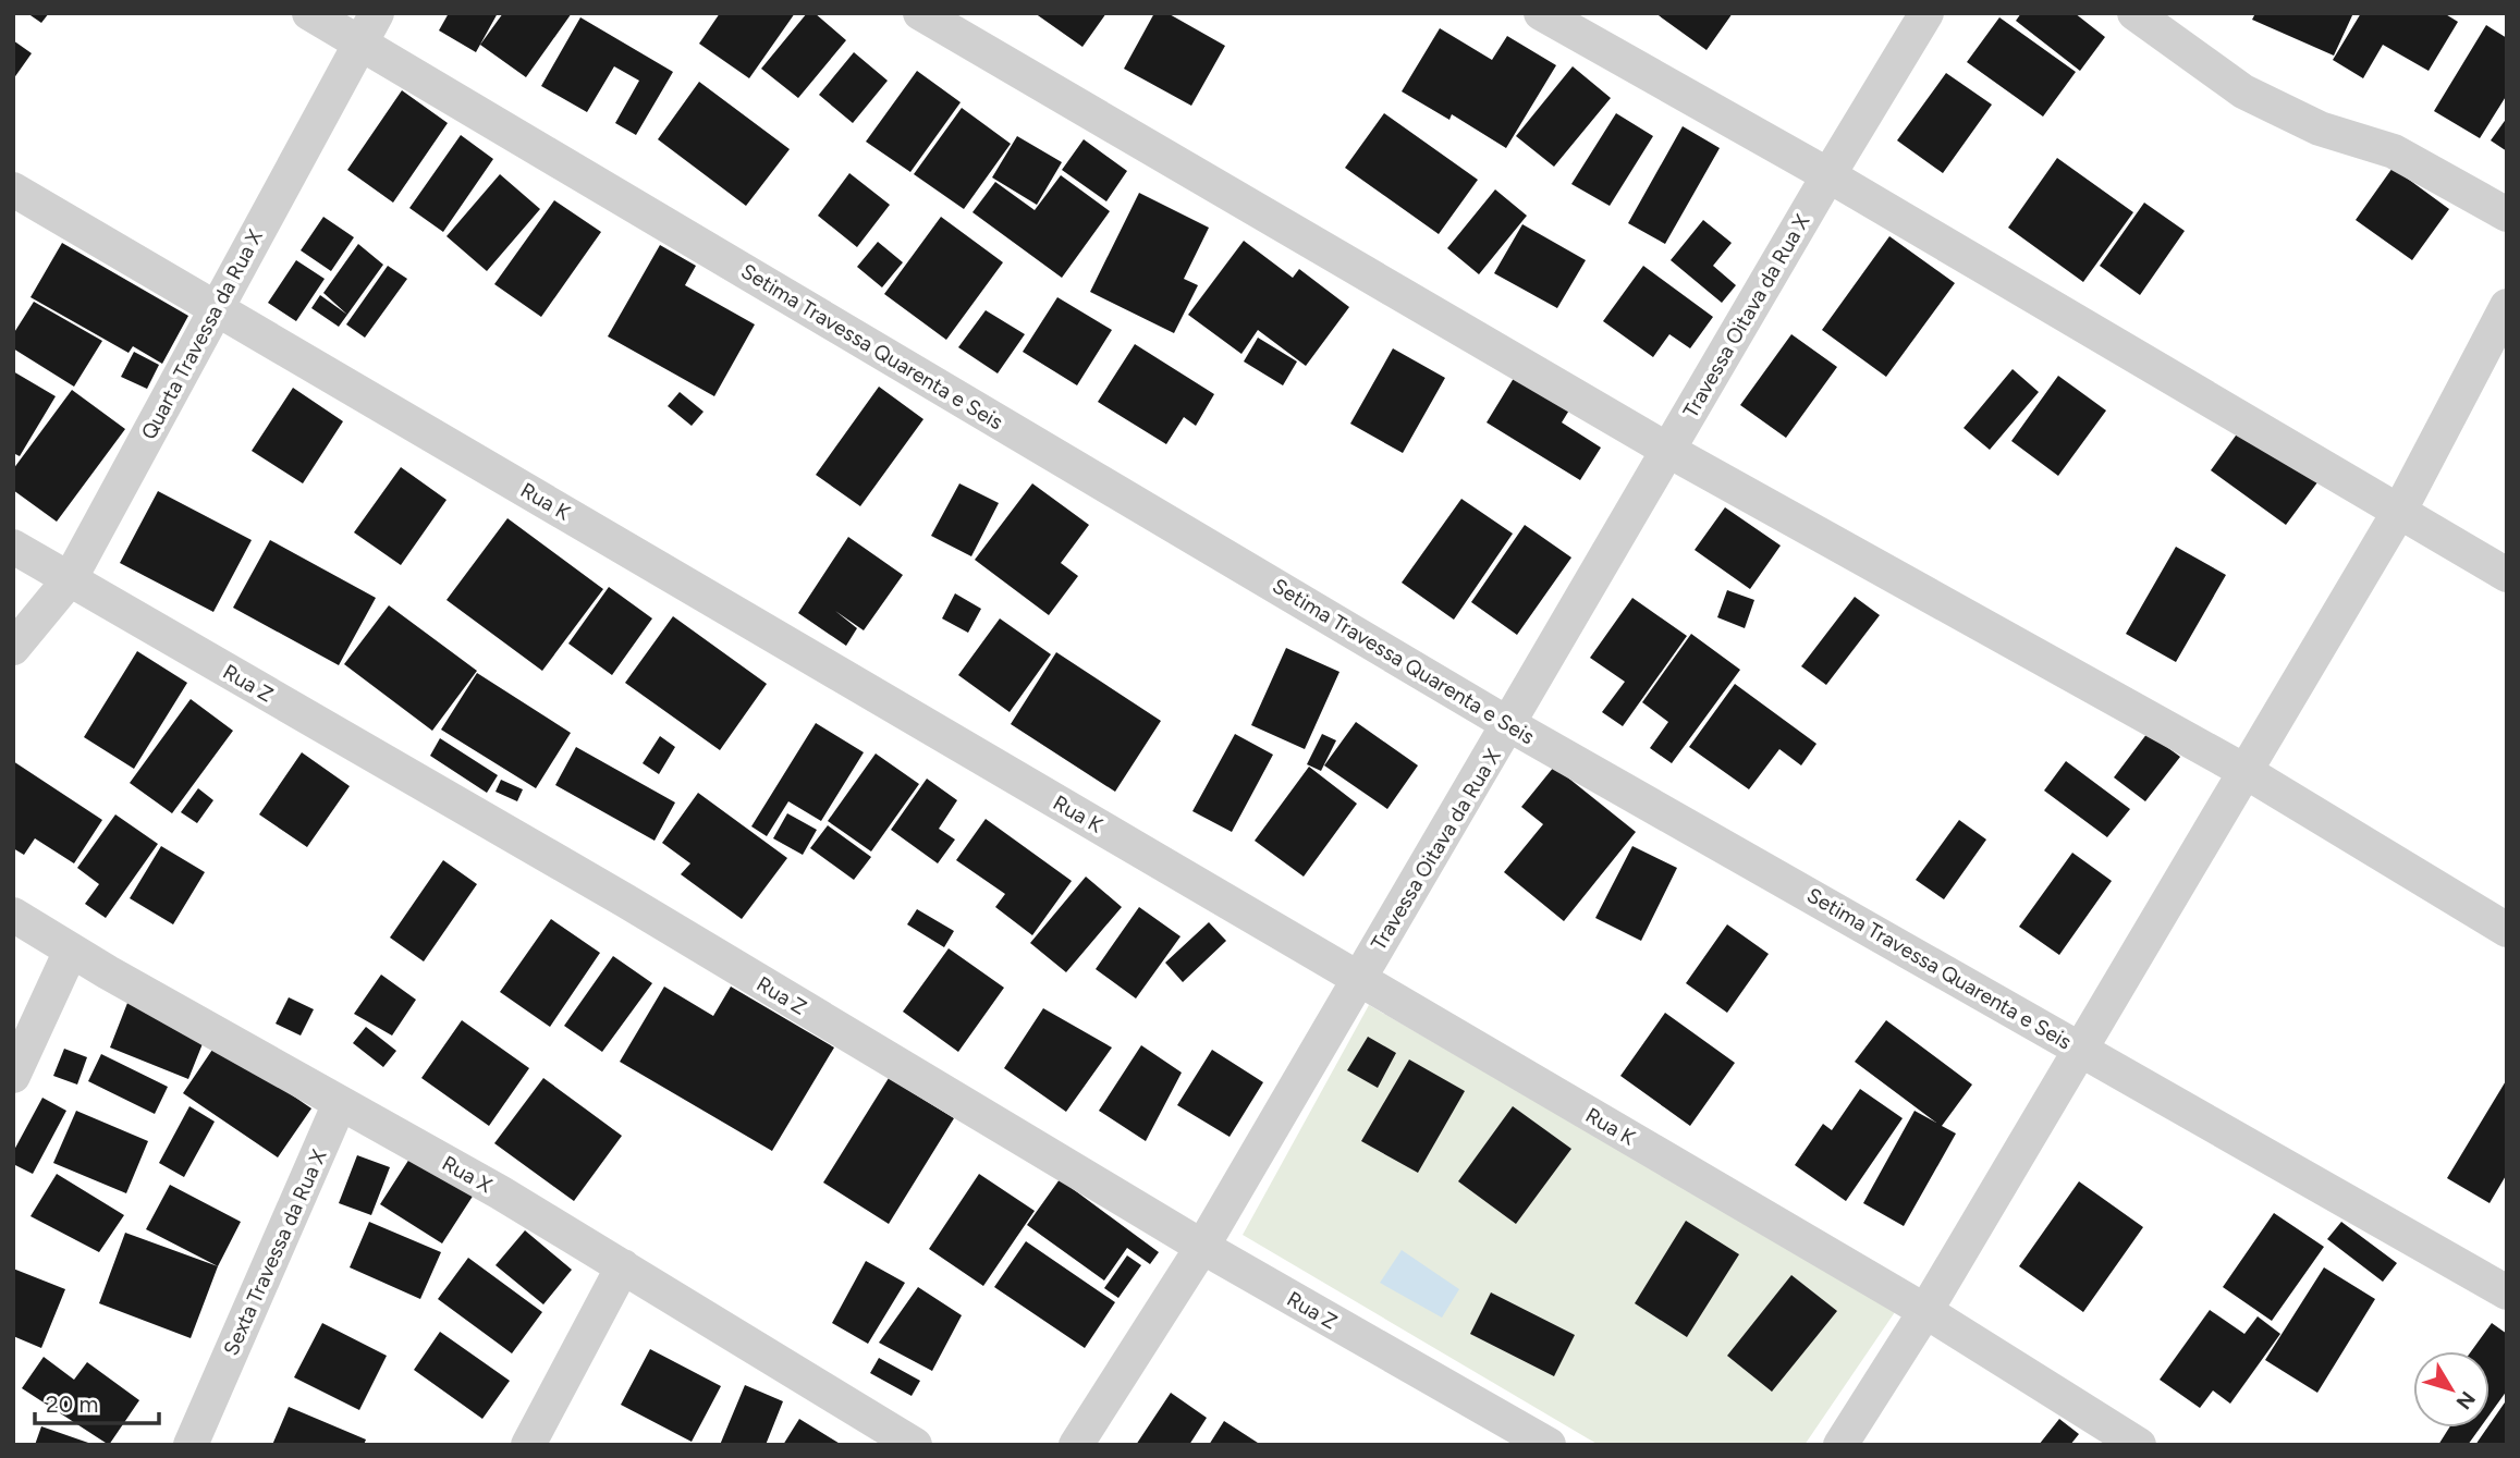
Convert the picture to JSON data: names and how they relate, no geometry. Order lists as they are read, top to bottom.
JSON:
{
  "streets": {
    "street": [
      "Travessa Oitava da Rua X",
      "Quarta Travessa da Rua X",
      "Setima Travessa Quarenta e Seis",
      "Rua K",
      "Rua Z",
      "Rua X",
      "Sexta Travessa da Rua X"
    ]
  },
  "crossings": [
    ["Travessa Oitava da Rua X", "Setima Travessa Quarenta e Seis"],
    ["Travessa Oitava da Rua X", "Rua K"],
    ["Travessa Oitava da Rua X", "Rua Z"],
    ["Quarta Travessa da Rua X", "Setima Travessa Quarenta e Seis"],
    ["Quarta Travessa da Rua X", "Rua K"],
    ["Quarta Travessa da Rua X", "Rua Z"],
    ["Rua X", "Sexta Travessa da Rua X"]
  ],
  "scale_bar": "20 m",
  "north": "bottom right"
}
